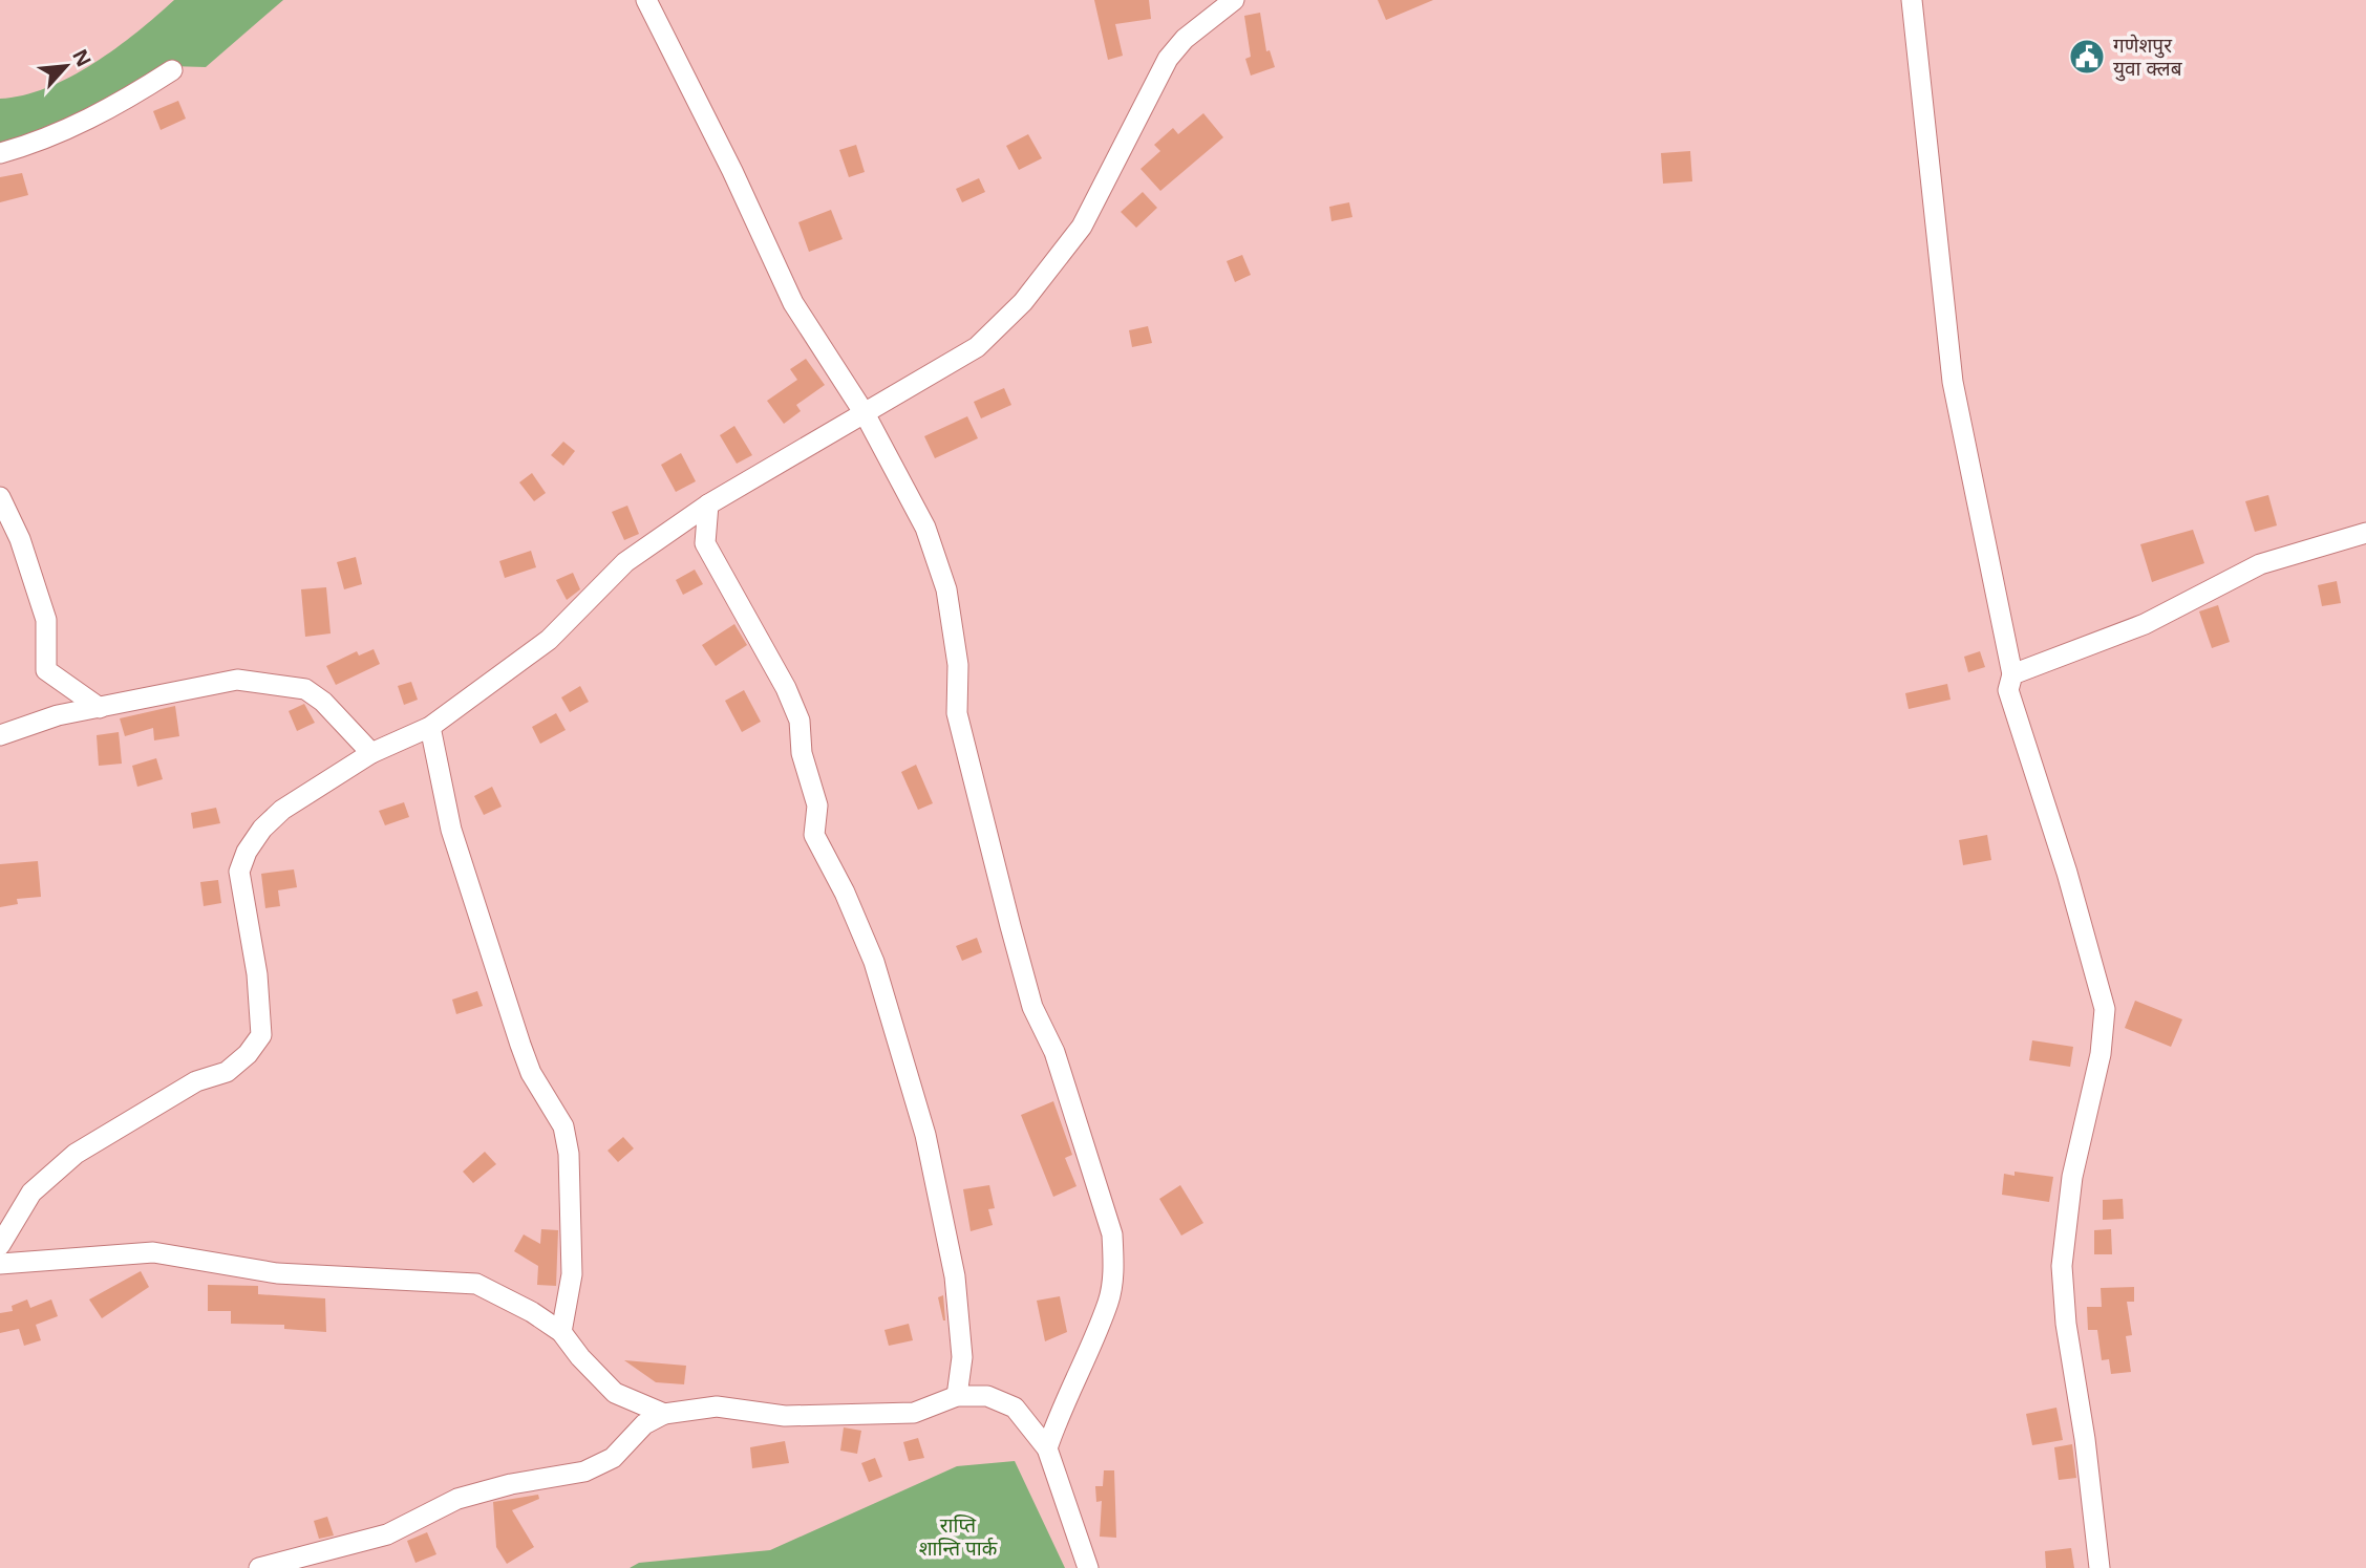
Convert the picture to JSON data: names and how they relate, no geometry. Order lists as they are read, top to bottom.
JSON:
{
  "parks": ["राप्ति शान्ति पार्क"],
  "places": {
    "public building": ["गणेशपुर युवा क्लब"]
  },
  "north": "top right"
}
